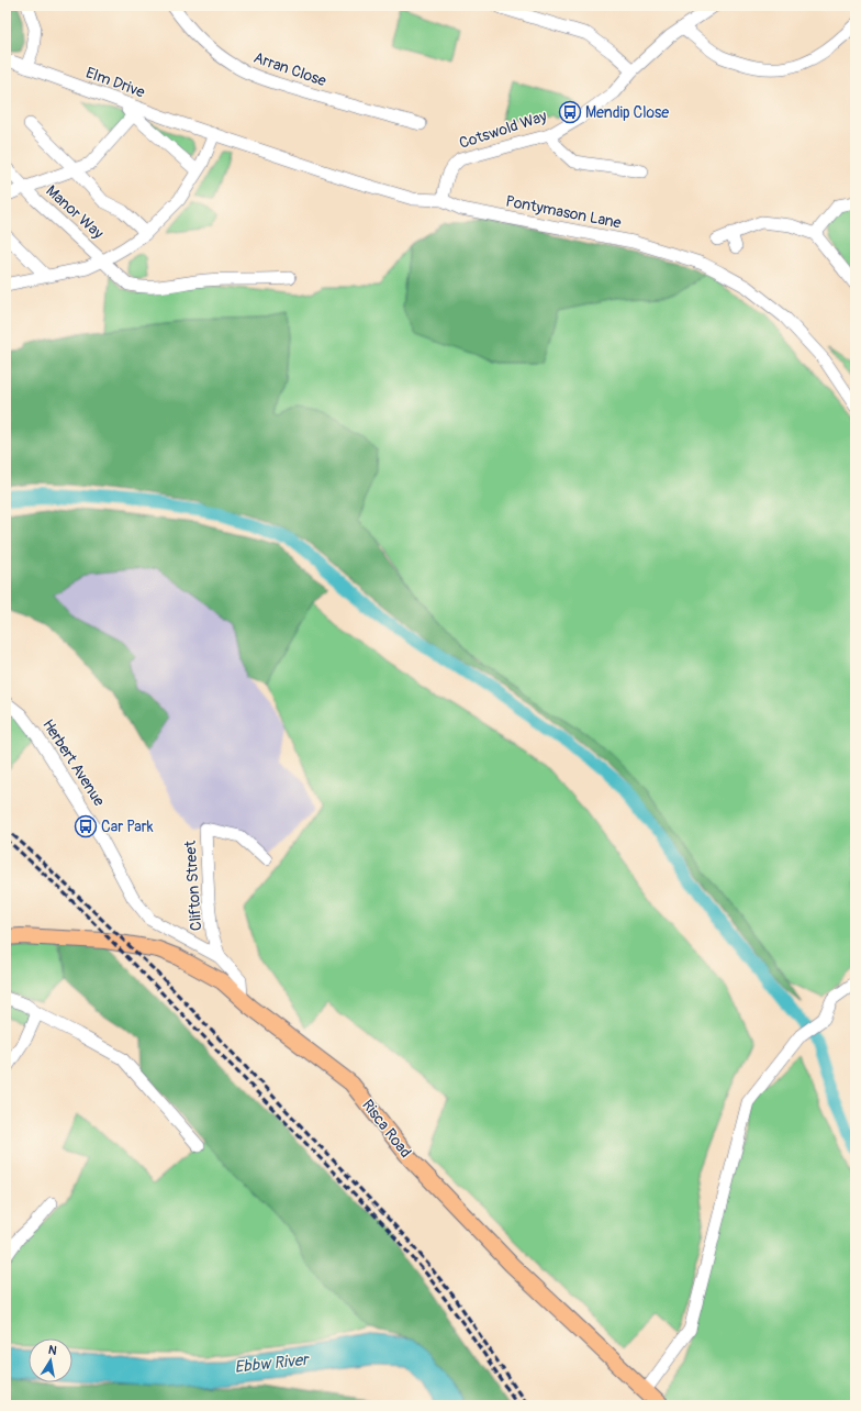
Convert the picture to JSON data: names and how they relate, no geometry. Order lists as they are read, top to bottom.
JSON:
{
  "streets": {
    "main road": ["Risca Road"],
    "street": [
      "Arran Close",
      "Elm Drive",
      "Cotswold Way",
      "Manor Way",
      "Pontymason Lane",
      "Herbert Avenue",
      "Clifton Street"
    ]
  },
  "crossings": [
    ["Elm Drive", "Manor Way"],
    ["Elm Drive", "Pontymason Lane"],
    ["Cotswold Way", "Pontymason Lane"],
    ["Manor Way", "Pontymason Lane"],
    ["Herbert Avenue", "Clifton Street"],
    ["Herbert Avenue", "Risca Road"]
  ],
  "water": ["Ebbw River"],
  "places": {
    "bus stop": ["Mendip Close", "Car Park"]
  },
  "north": "top"
}
